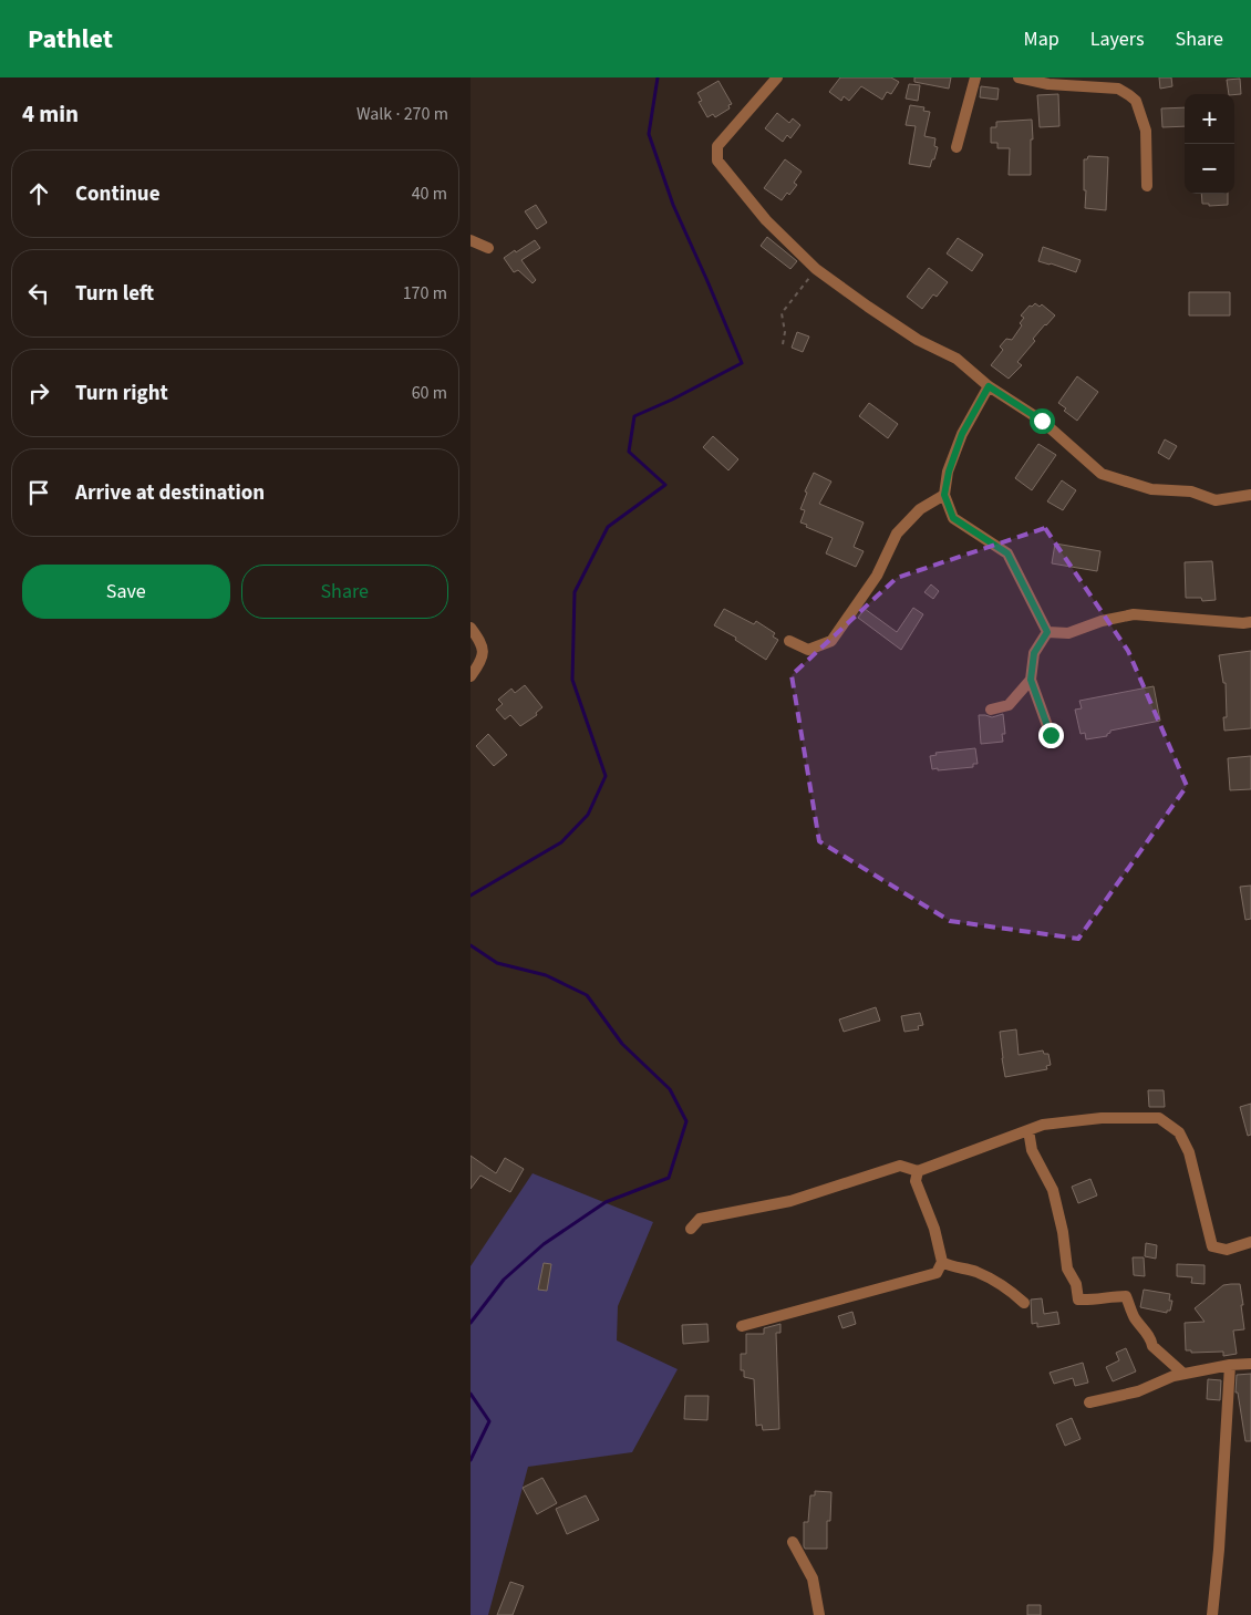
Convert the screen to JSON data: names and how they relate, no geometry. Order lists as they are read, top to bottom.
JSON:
{
  "page": {
    "header": "Pathlet",
    "nav": ["Map", "Layers", "Share"],
    "heading": ["4 min", "Walk · 270 m"],
    "map_buttons": ["+", "−"],
    "list": [
      ["Continue", "40 m"],
      ["Turn left", "170 m"],
      ["Turn right", "60 m"],
      "Arrive at destination"
    ],
    "buttons": ["Save", "Share"]
  }
}
